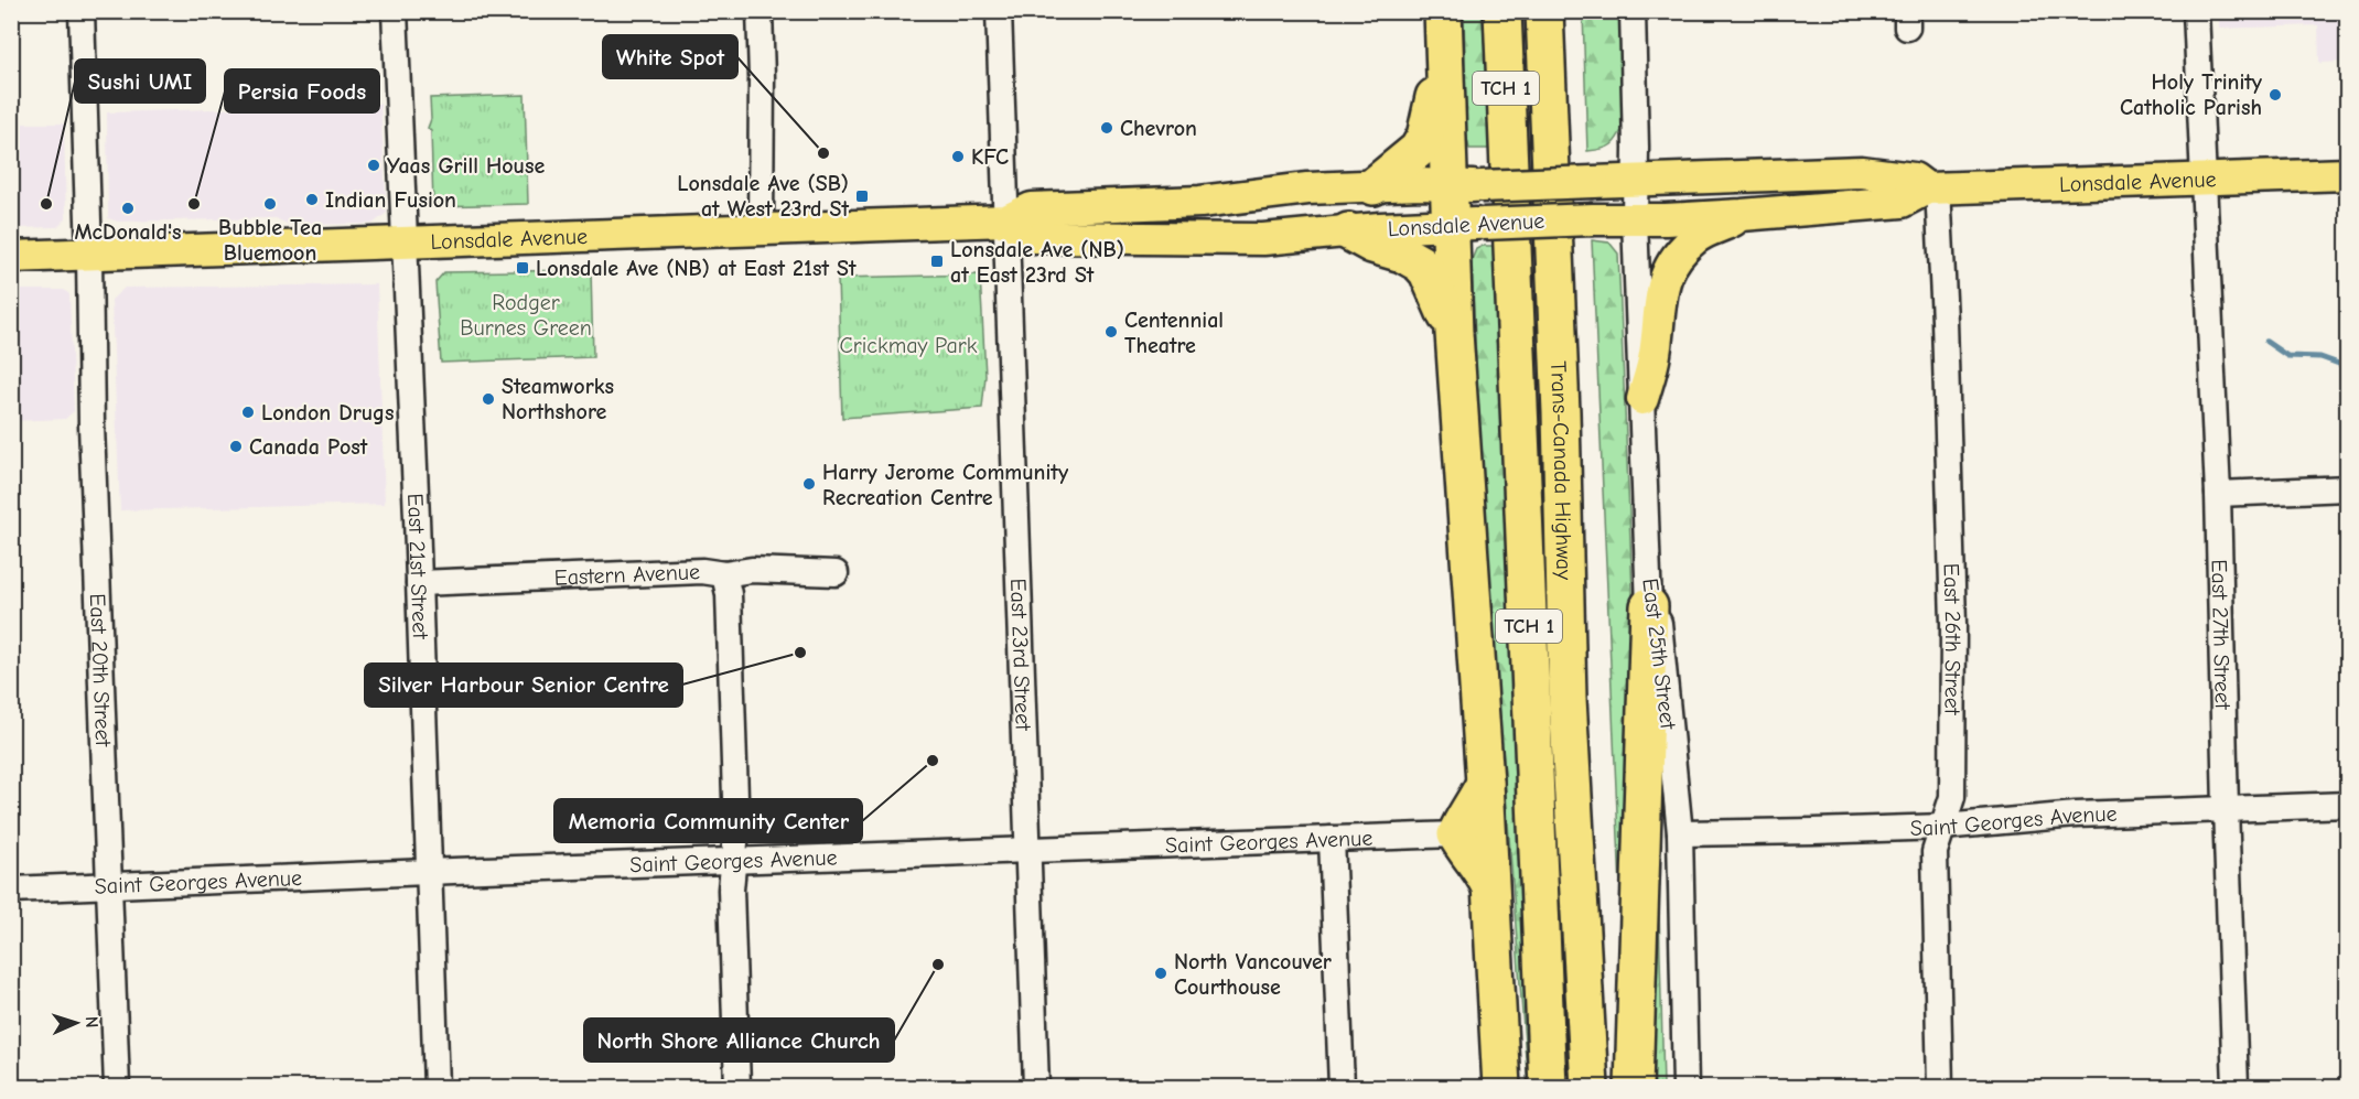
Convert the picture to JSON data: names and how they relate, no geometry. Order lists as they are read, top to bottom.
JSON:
{
  "streets": {
    "highway": ["TCH 1", "Trans-Canada Highway"],
    "main road": ["Lonsdale Avenue"],
    "street": [
      "East 21st Street",
      "Eastern Avenue",
      "East 27th Street",
      "East 26th Street",
      "East 23rd Street",
      "East 25th Street",
      "East 20th Street",
      "Saint Georges Avenue"
    ]
  },
  "crossings": [
    ["Lonsdale Avenue", "East 21st Street"],
    ["Lonsdale Avenue", "East 27th Street"],
    ["Lonsdale Avenue", "East 26th Street"],
    ["Lonsdale Avenue", "East 23rd Street"],
    ["Lonsdale Avenue", "East 25th Street"],
    ["Lonsdale Avenue", "East 20th Street"],
    ["East 21st Street", "Eastern Avenue"],
    ["East 21st Street", "Saint Georges Avenue"],
    ["East 27th Street", "Saint Georges Avenue"],
    ["East 26th Street", "Saint Georges Avenue"],
    ["East 23rd Street", "Saint Georges Avenue"],
    ["East 25th Street", "Saint Georges Avenue"],
    ["East 20th Street", "Saint Georges Avenue"]
  ],
  "parks": ["Rodger Burnes Green", "Crickmay Park"],
  "places": {
    "other": [
      "Holy Trinity Catholic Parish",
      "Chevron",
      "White Spot",
      "KFC",
      "Yaas Grill House",
      "Indian Fusion",
      "Sushi UMI",
      "Persia Foods",
      "Bubble Tea Bluemoon",
      "McDonald's",
      "Centennial Theatre",
      "Steamworks Northshore",
      "London Drugs",
      "Canada Post",
      "Harry Jerome Community Recreation Centre",
      "Silver Harbour Senior Centre",
      "Memoria Community Center",
      "North Shore Alliance Church",
      "North Vancouver Courthouse"
    ],
    "transit": ["Lonsdale Ave (SB) at West 23rd St", "Lonsdale Ave (NB) at East 23rd St", "Lonsdale Ave (NB) at East 21st St"]
  },
  "north": "right"
}
